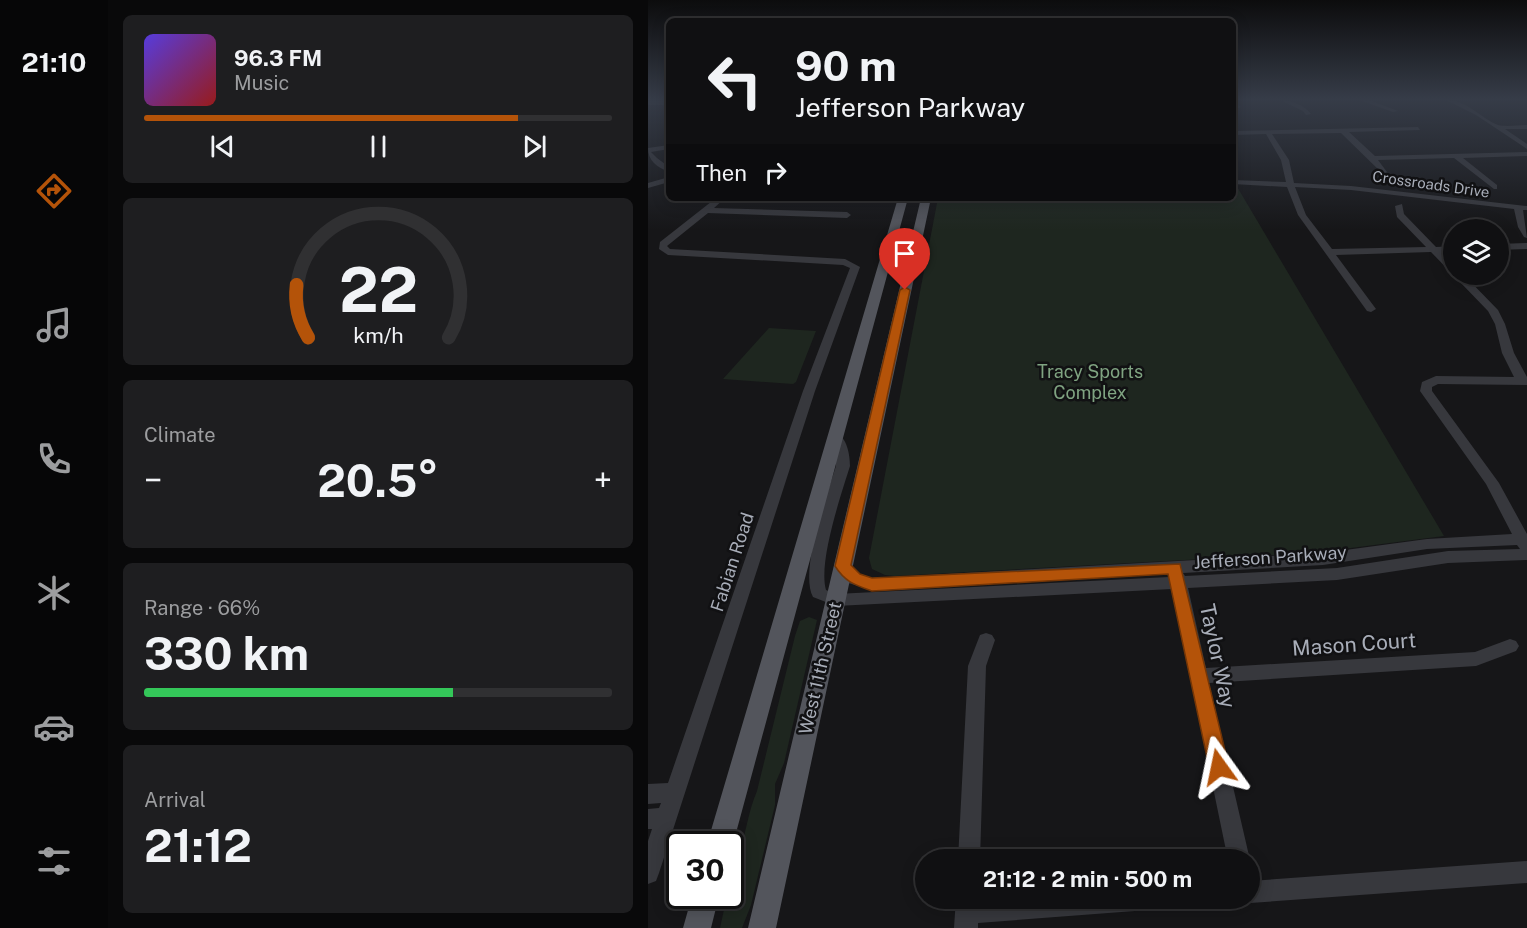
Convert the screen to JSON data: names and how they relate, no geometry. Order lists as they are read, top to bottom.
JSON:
{
  "streets": {
    "main road": ["West 11th Street"],
    "street": [
      "Crossroads Drive",
      "Jefferson Parkway",
      "Fabian Road",
      "Mason Court",
      "Taylor Way"
    ]
  },
  "crossings": [
    ["Jefferson Parkway", "Taylor Way"],
    ["Jefferson Parkway", "West 11th Street"],
    ["Mason Court", "Taylor Way"]
  ],
  "parks": ["Tracy Sports Complex"],
  "page": {
    "tabs": "21:10",
    "turn": ["90 m", "Jefferson Parkway"],
    "song": ["96.3 FM", "Music"],
    "then": "Then",
    "tile": [
      "Climate",
      ["Range · 66%", "330 km"],
      ["Arrival", "21:12"]
    ],
    "heat": ["−", "20.5°", "+"],
    "limit": "30",
    "trip": "21:12 · 2 min · 500 m",
    "gauge": ["22", "km/h"]
  }
}
